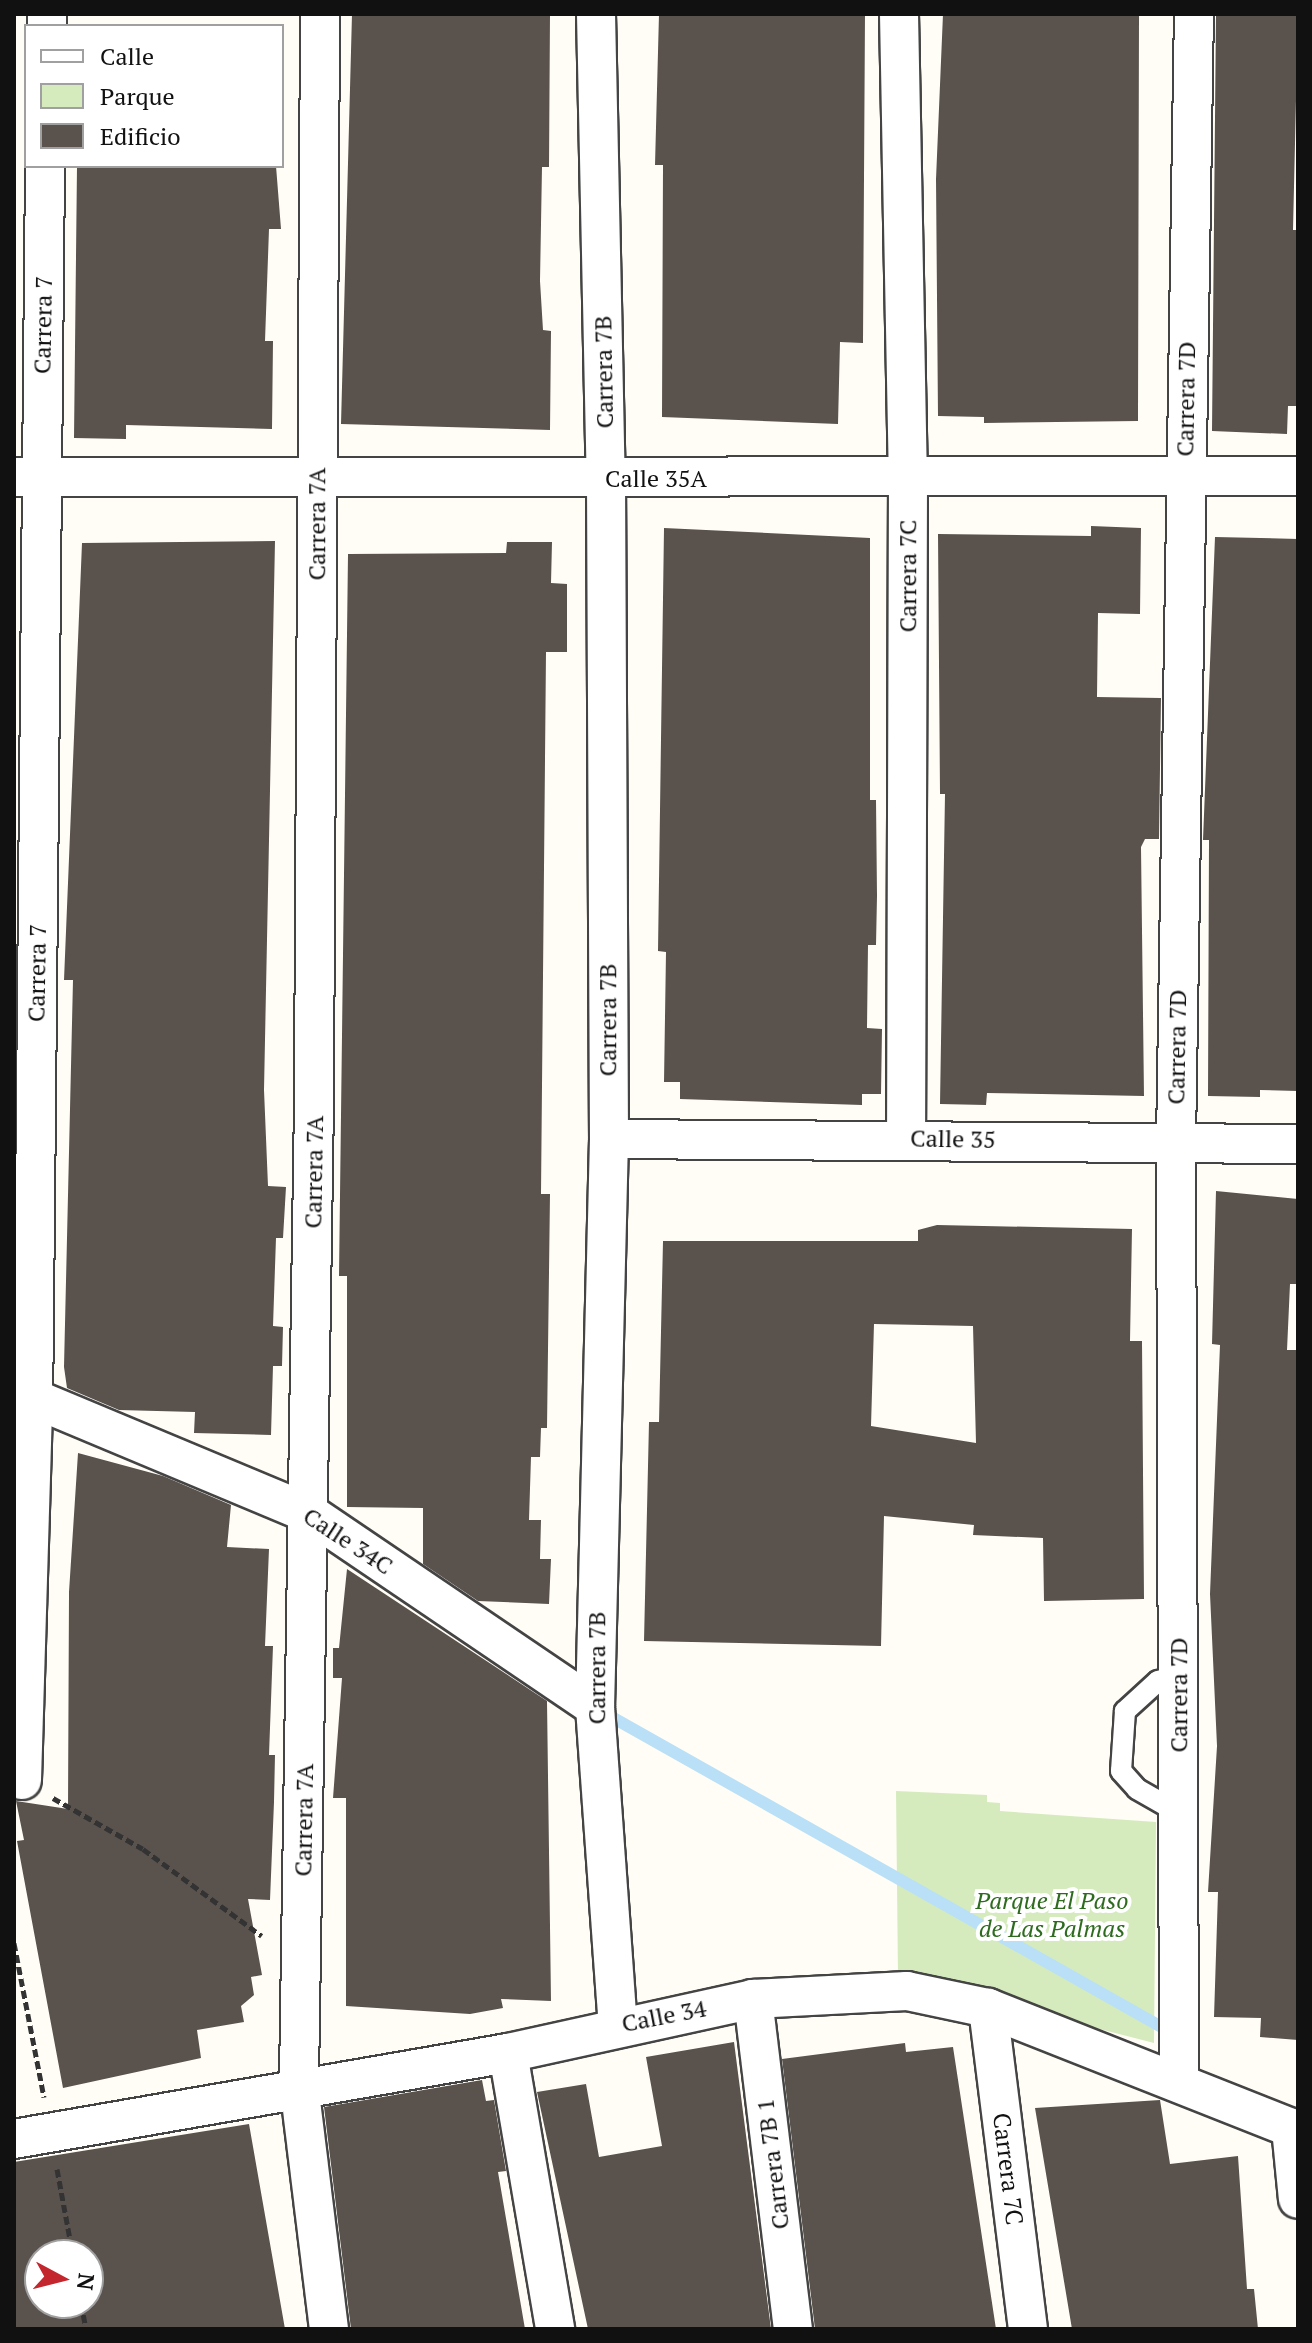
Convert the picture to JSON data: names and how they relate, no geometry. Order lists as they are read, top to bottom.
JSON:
{
  "streets": {
    "street": [
      "Carrera 7",
      "Carrera 7B",
      "Carrera 7D",
      "Calle 35A",
      "Carrera 7A",
      "Carrera 7C",
      "Calle 35",
      "Calle 34C",
      "Calle 34",
      "Carrera 7B 1"
    ]
  },
  "crossings": [
    ["Carrera 7", "Calle 35A"],
    ["Carrera 7", "Calle 34C"],
    ["Carrera 7B", "Calle 35A"],
    ["Carrera 7B", "Calle 35"],
    ["Carrera 7B", "Calle 34C"],
    ["Carrera 7B", "Calle 34"],
    ["Carrera 7D", "Calle 35A"],
    ["Carrera 7D", "Calle 35"],
    ["Carrera 7D", "Calle 34"],
    ["Calle 35A", "Carrera 7A"],
    ["Calle 35A", "Carrera 7C"],
    ["Carrera 7A", "Calle 34C"],
    ["Carrera 7A", "Calle 34"],
    ["Carrera 7C", "Calle 35"],
    ["Carrera 7C", "Calle 34"],
    ["Calle 34", "Carrera 7B 1"]
  ],
  "parks": ["Parque El Paso de Las Palmas"],
  "legend": ["Calle", "Parque", "Edificio"],
  "north": "right"
}
